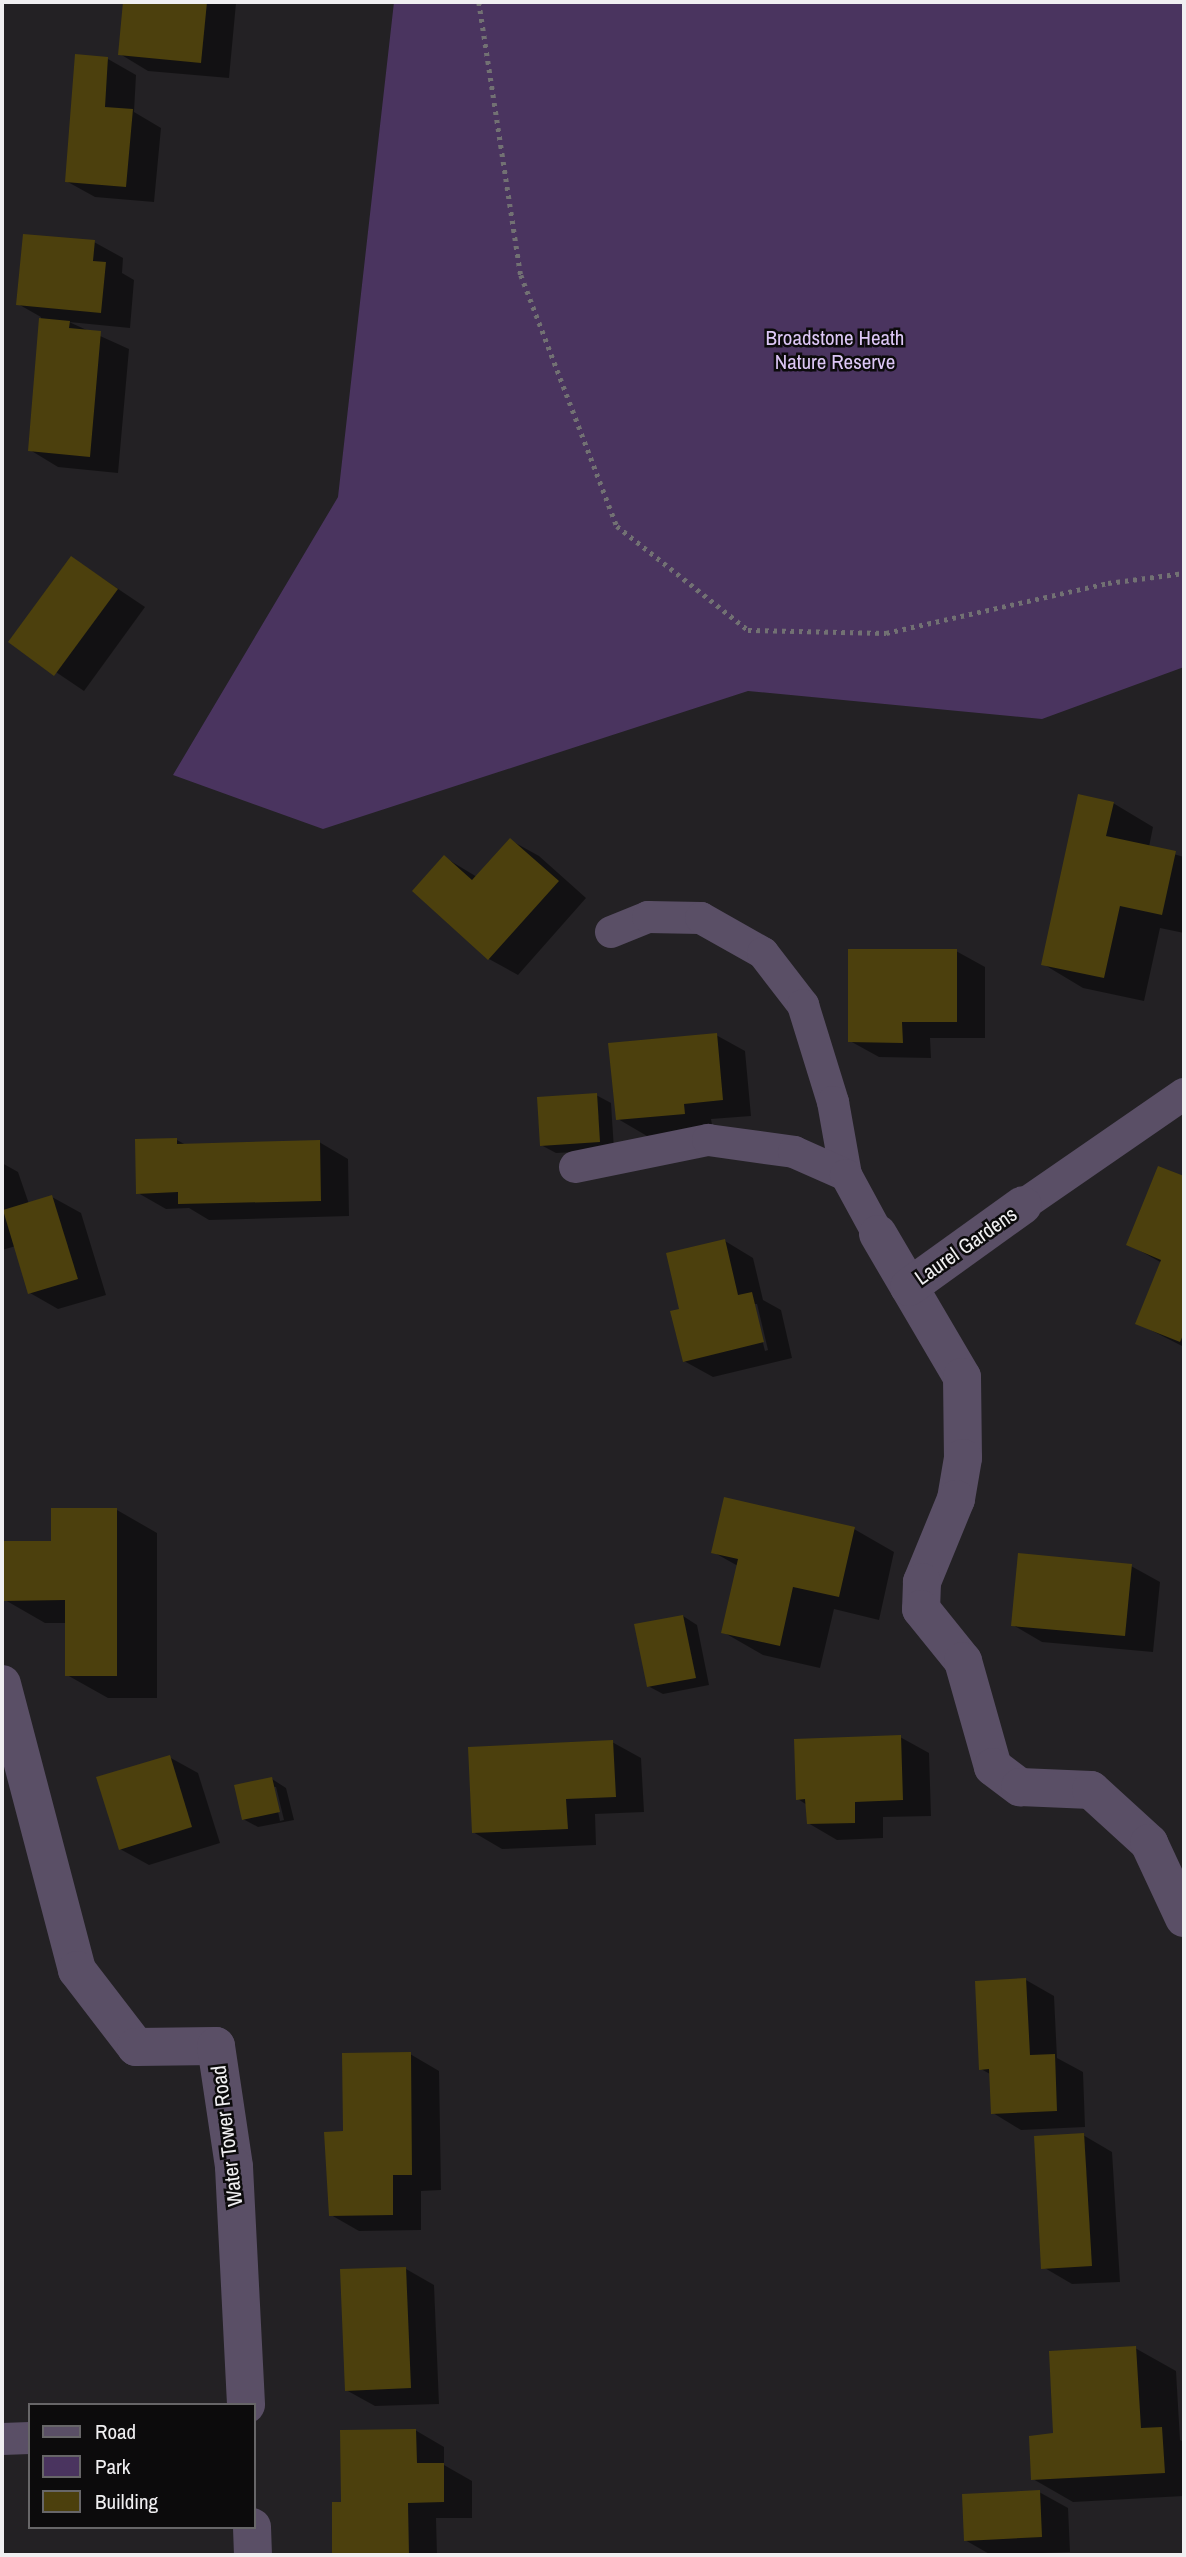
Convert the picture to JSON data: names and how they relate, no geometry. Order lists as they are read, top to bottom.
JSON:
{
  "streets": {
    "street": ["Laurel Gardens", "Water Tower Road"]
  },
  "parks": ["Broadstone Heath Nature Reserve"],
  "legend": ["Road", "Park", "Building"]
}
